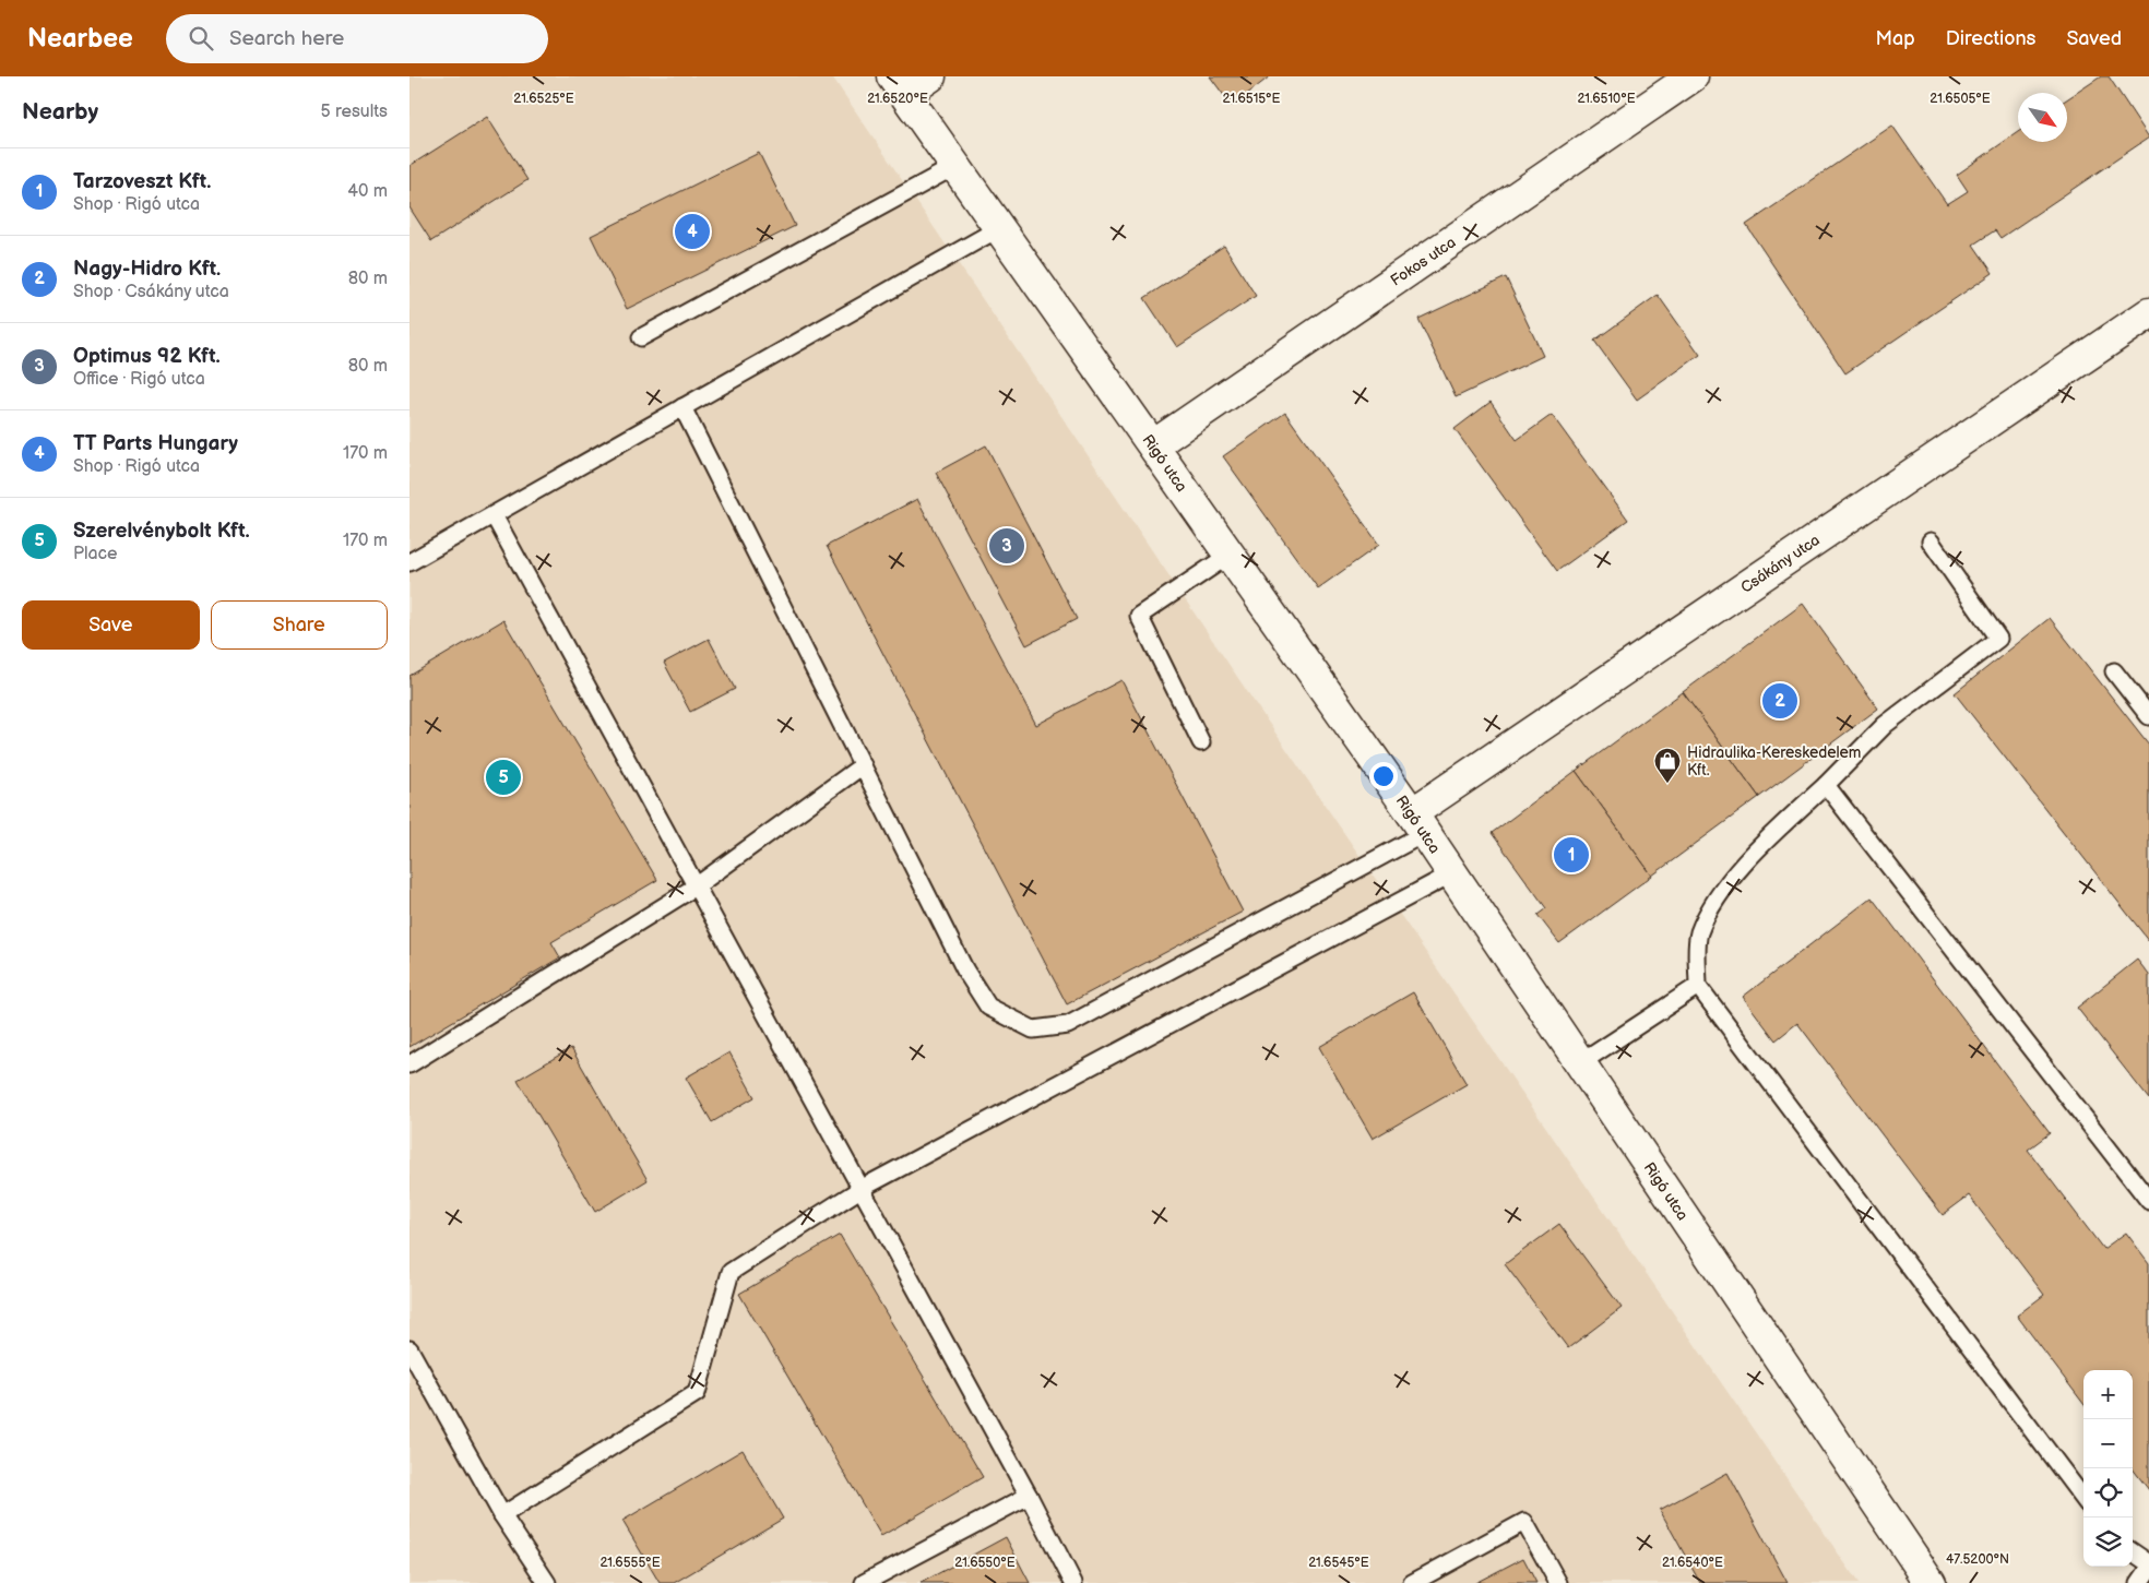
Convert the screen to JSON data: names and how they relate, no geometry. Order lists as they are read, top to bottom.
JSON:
{
  "streets": {
    "street": ["Fokos utca", "Rigó utca", "Csákány utca"]
  },
  "crossings": [
    ["Fokos utca", "Rigó utca"],
    ["Rigó utca", "Csákány utca"]
  ],
  "places": {
    "shop": ["Hidraulika-Kereskedelem Kft."]
  },
  "north": "bottom right",
  "page": {
    "header": "Nearbee",
    "search": "Search here",
    "nav": ["Map", "Directions", "Saved"],
    "heading": ["Nearby", "5 results"],
    "list": [
      {
        "mark": "1",
        "name": "Tarzoveszt Kft.",
        "note": "Shop · Rigó utca",
        "value": "40 m"
      },
      {
        "mark": "2",
        "name": "Nagy-Hidro Kft.",
        "note": "Shop · Csákány utca",
        "value": "80 m"
      },
      {
        "mark": "3",
        "name": "Optimus 92 Kft.",
        "note": "Office · Rigó utca",
        "value": "80 m"
      },
      {
        "mark": "4",
        "name": "TT Parts Hungary",
        "note": "Shop · Rigó utca",
        "value": "170 m"
      },
      {
        "mark": "5",
        "name": "Szerelvénybolt Kft.",
        "note": "Place",
        "value": "170 m"
      }
    ],
    "pins": [
      "4",
      "3",
      "2",
      "5",
      "1"
    ],
    "buttons": ["Save", "Share"],
    "map_buttons": ["+", "−"]
  },
  "coordinates": [
    "21.6525°E",
    "21.6520°E",
    "21.6515°E",
    "21.6510°E",
    "21.6505°E",
    "47.5200°N",
    "21.6555°E",
    "21.6550°E",
    "21.6545°E",
    "21.6540°E"
  ]
}
